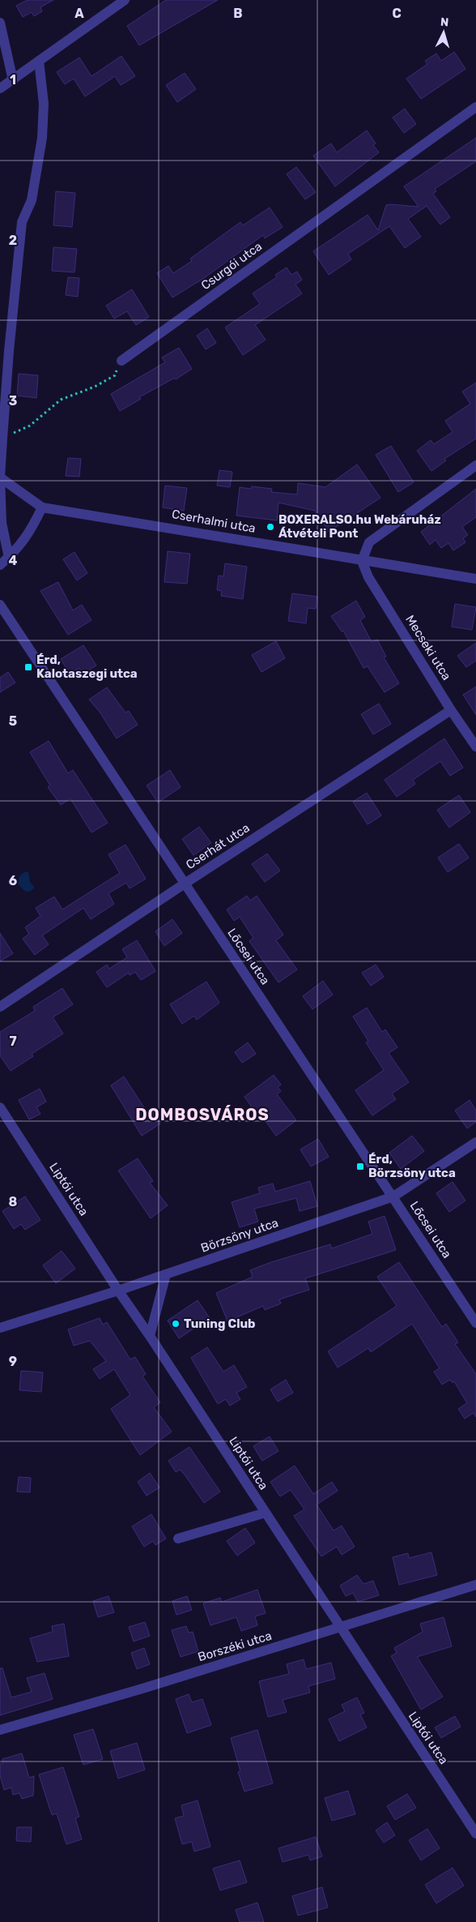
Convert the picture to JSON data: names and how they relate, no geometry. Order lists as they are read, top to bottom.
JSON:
{
  "streets": {
    "street": [
      "Csurgói utca",
      "Cserhalmi utca",
      "Mecseki utca",
      "Cserhát utca",
      "Lőcsei utca",
      "Liptói utca",
      "Börzsöny utca",
      "Borszéki utca"
    ]
  },
  "crossings": [
    ["Cserhalmi utca", "Mecseki utca"],
    ["Mecseki utca", "Cserhát utca"],
    ["Cserhát utca", "Lőcsei utca"],
    ["Lőcsei utca", "Börzsöny utca"],
    ["Liptói utca", "Börzsöny utca"],
    ["Liptói utca", "Borszéki utca"]
  ],
  "districts": ["DOMBOSVÁROS"],
  "places": {
    "other": ["BOXERALSO.hu Webáruház Átvételi Pont", "Tuning Club"],
    "transit": ["Érd, Kalotaszegi utca", "Érd, Börzsöny utca"]
  },
  "north": "top",
  "grid": {
    "columns": ["A", "B", "C"],
    "rows": [
      "1",
      "2",
      "3",
      "4",
      "5",
      "6",
      "7",
      "8",
      "9"
    ]
  }
}
